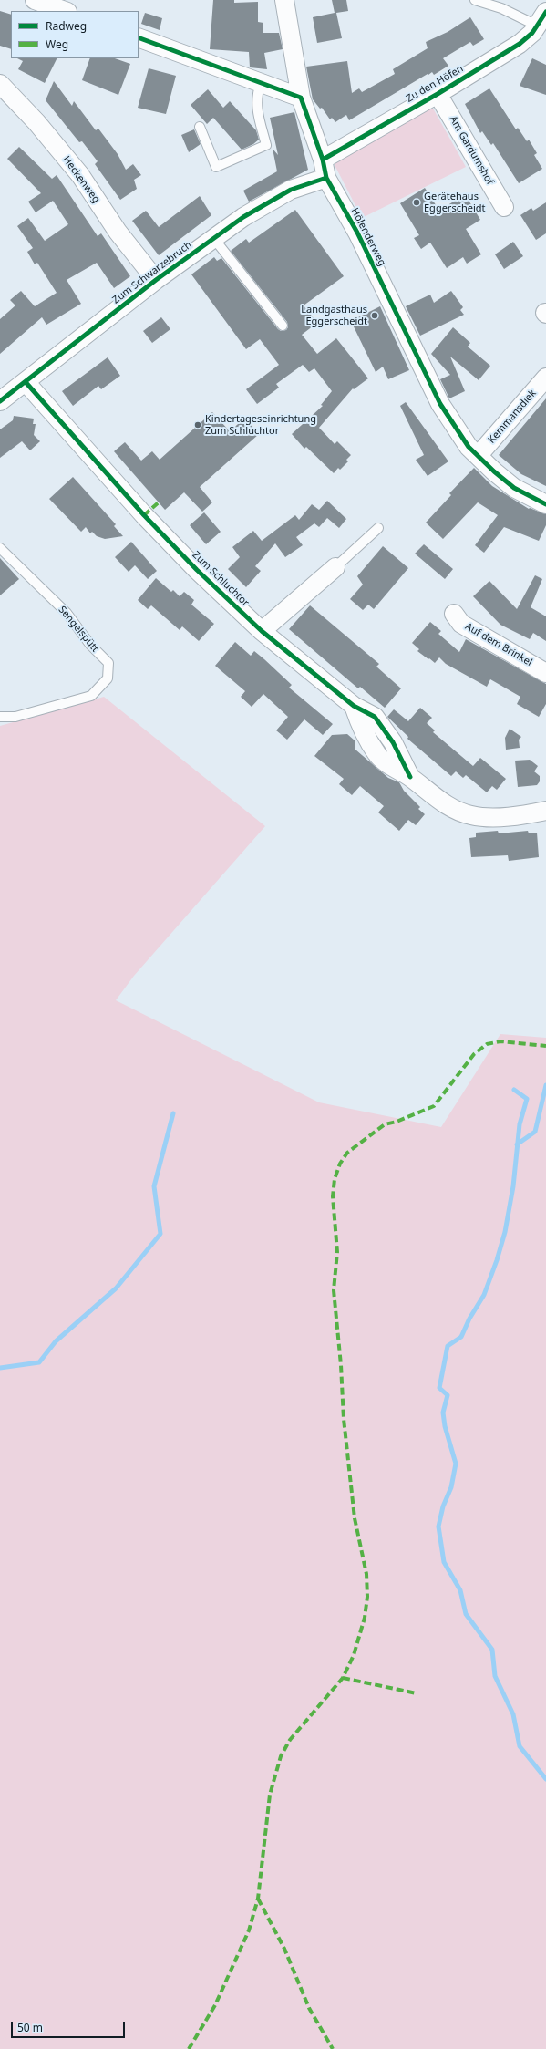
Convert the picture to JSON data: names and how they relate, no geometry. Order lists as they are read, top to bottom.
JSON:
{
  "streets": {
    "street": [
      "Zu den Höfen",
      "Am Gardumshof",
      "Heckenweg",
      "Hölenderweg",
      "Zum Schwarzebruch",
      "Kemmansdiek",
      "Zum Schluchtor",
      "Auf dem Brinkel"
    ],
    "lane": ["Sengelspütt"]
  },
  "crossings": [
    ["Zu den Höfen", "Am Gardumshof"],
    ["Zu den Höfen", "Hölenderweg"],
    ["Heckenweg", "Zum Schwarzebruch"],
    ["Hölenderweg", "Zum Schwarzebruch"],
    ["Hölenderweg", "Kemmansdiek"],
    ["Zum Schwarzebruch", "Zum Schluchtor"]
  ],
  "places": ["Gerätehaus Eggerscheidt", "Landgasthaus Eggerscheidt", "Kindertageseinrichtung Zum Schluchtor"],
  "legend": ["Radweg", "Weg"],
  "scale_bar": "50 m"
}
